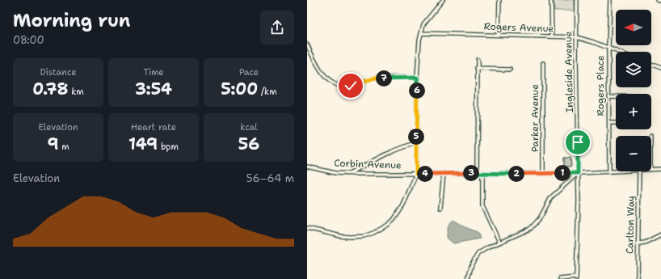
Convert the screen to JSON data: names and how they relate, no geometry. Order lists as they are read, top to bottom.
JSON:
{
  "streets": {
    "street": [
      "Rogers Avenue",
      "Ingleside Avenue",
      "Rogers Place",
      "Parker Avenue",
      "Corbin Avenue",
      "Carlton Way"
    ]
  },
  "crossings": [
    ["Rogers Avenue", "Ingleside Avenue"],
    ["Rogers Avenue", "Rogers Place"],
    ["Ingleside Avenue", "Corbin Avenue"],
    ["Rogers Place", "Corbin Avenue"],
    ["Parker Avenue", "Corbin Avenue"]
  ],
  "north": "left",
  "page": {
    "heading": ["Morning run", "08:00"],
    "map_buttons": ["+", "−"],
    "stats": [
      ["Distance", "0.78 km"],
      ["Time", "3:54"],
      ["Pace", "5:00 /km"],
      ["Elevation", "9 m"],
      ["Heart rate", "149 bpm"],
      ["kcal", "56"]
    ],
    "pins": [
      "7",
      "6",
      "5",
      "1",
      "3",
      "2",
      "4"
    ],
    "chart": ["Elevation", "56–64 m"]
  }
}
